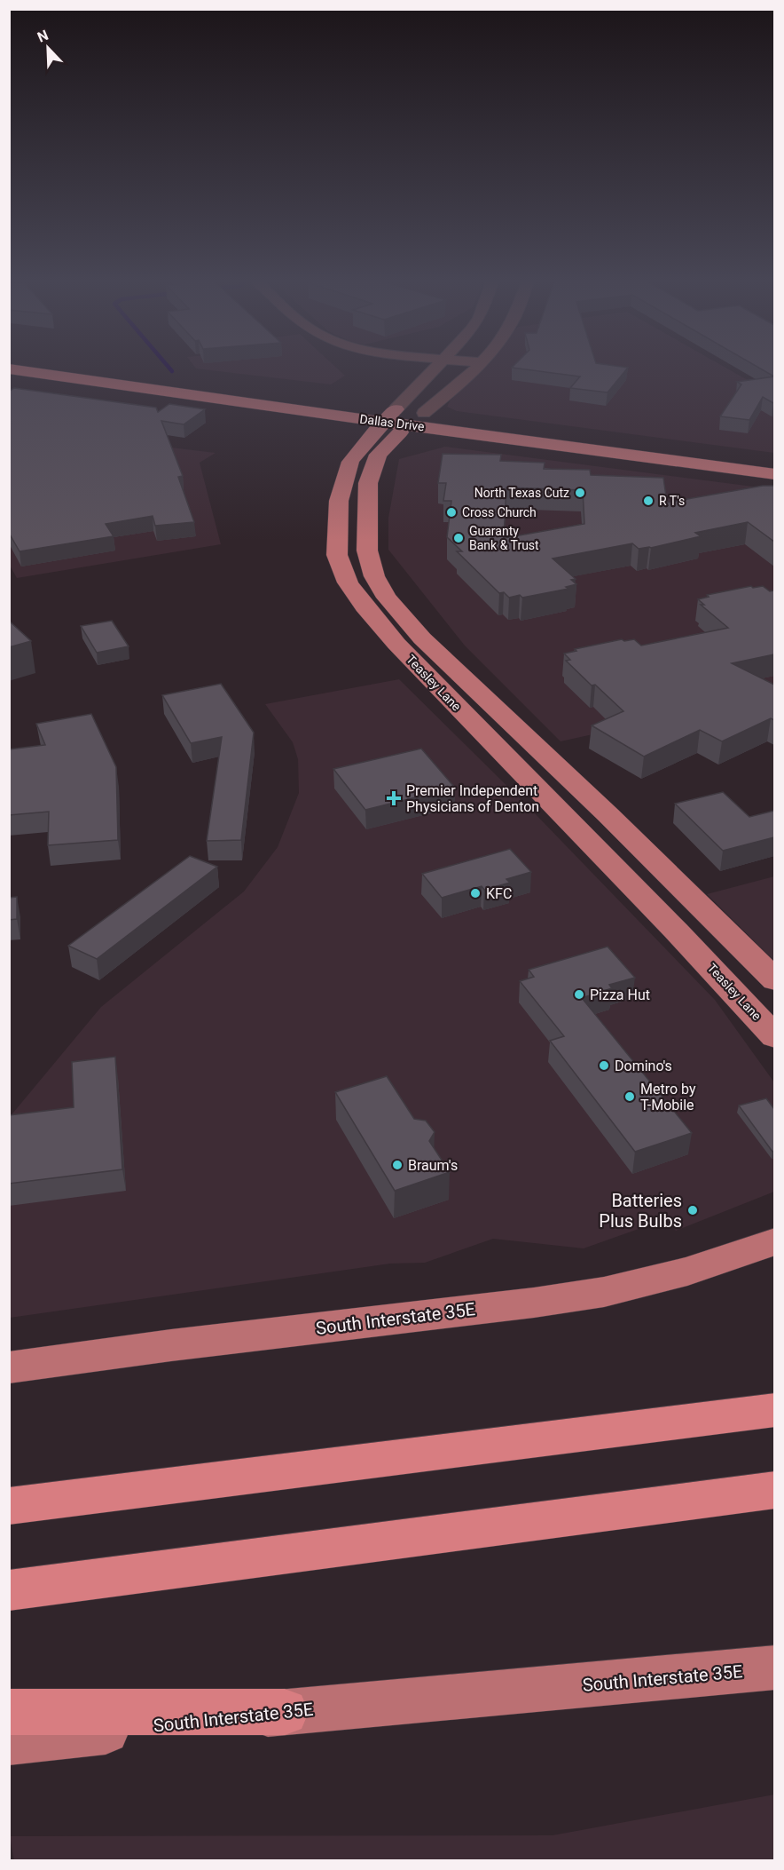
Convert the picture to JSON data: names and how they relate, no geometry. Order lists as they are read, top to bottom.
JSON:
{
  "streets": {
    "main road": ["Dallas Drive", "Teasley Lane", "South Interstate 35E"]
  },
  "crossings": [
    ["Dallas Drive", "Teasley Lane"]
  ],
  "places": {
    "other": [
      "North Texas Cutz",
      "R T's",
      "Cross Church",
      "Guaranty Bank & Trust",
      "KFC",
      "Pizza Hut",
      "Domino's",
      "Metro by T-Mobile",
      "Braum's",
      "Batteries Plus Bulbs"
    ],
    "health": ["Premier Independent Physicians of Denton"]
  },
  "north": "top left"
}
